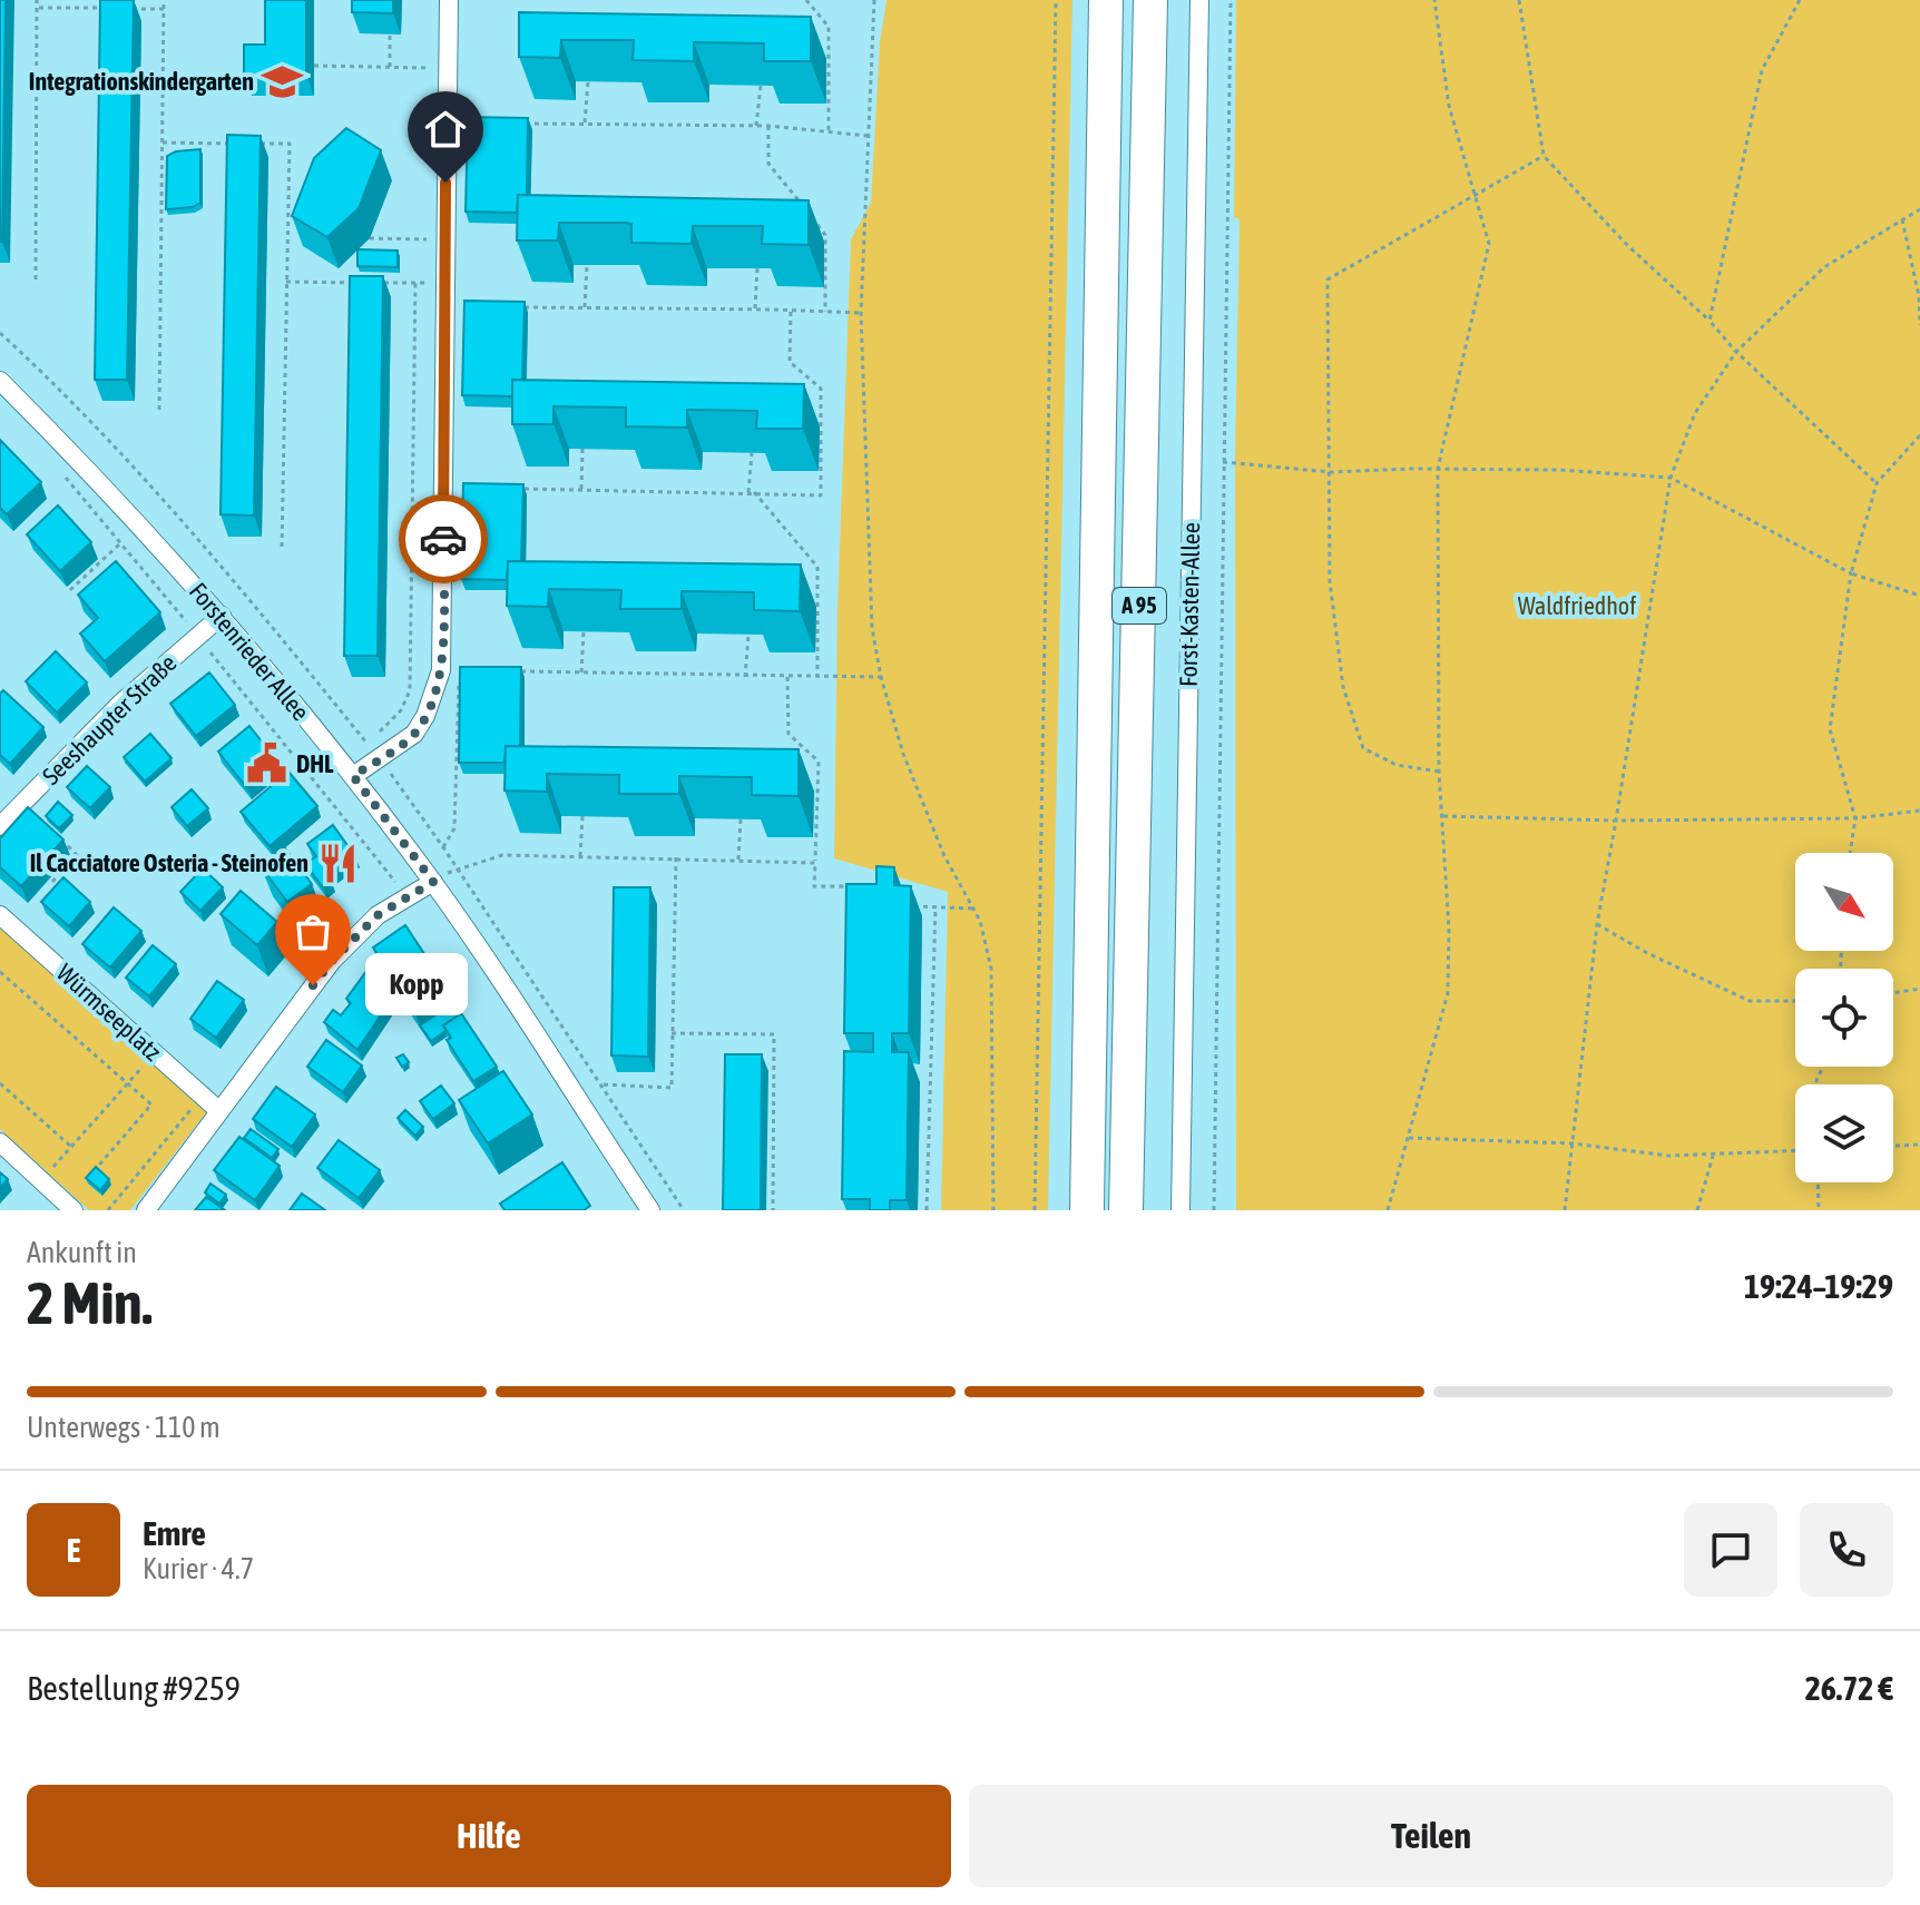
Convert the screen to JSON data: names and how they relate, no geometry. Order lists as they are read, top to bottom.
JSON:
{
  "streets": {
    "highway": ["A 95"],
    "street": [
      "Forst-Kasten-Allee",
      "Forstenrieder Allee",
      "Seeshaupter Straße",
      "Würmseeplatz"
    ]
  },
  "crossings": [
    ["Forstenrieder Allee", "Seeshaupter Straße"]
  ],
  "parks": ["Waldfriedhof"],
  "places": {
    "school or university": ["Integrationskindergarten"],
    "public building": ["DHL"],
    "restaurant": ["Il Cacciatore Osteria - Steinofen"],
    "other": ["Kopp"]
  },
  "north": "bottom right",
  "page": {
    "bubble": "Kopp",
    "heading": ["2 Min.", "Ankunft in", "19:24–19:29"],
    "panel": [
      "Emre",
      "Kurier · 4.7",
      "Bestellung #9259",
      "26.72 €"
    ],
    "bar": "Unterwegs · 110 m",
    "round": "E",
    "buttons": ["Hilfe", "Teilen"]
  }
}
